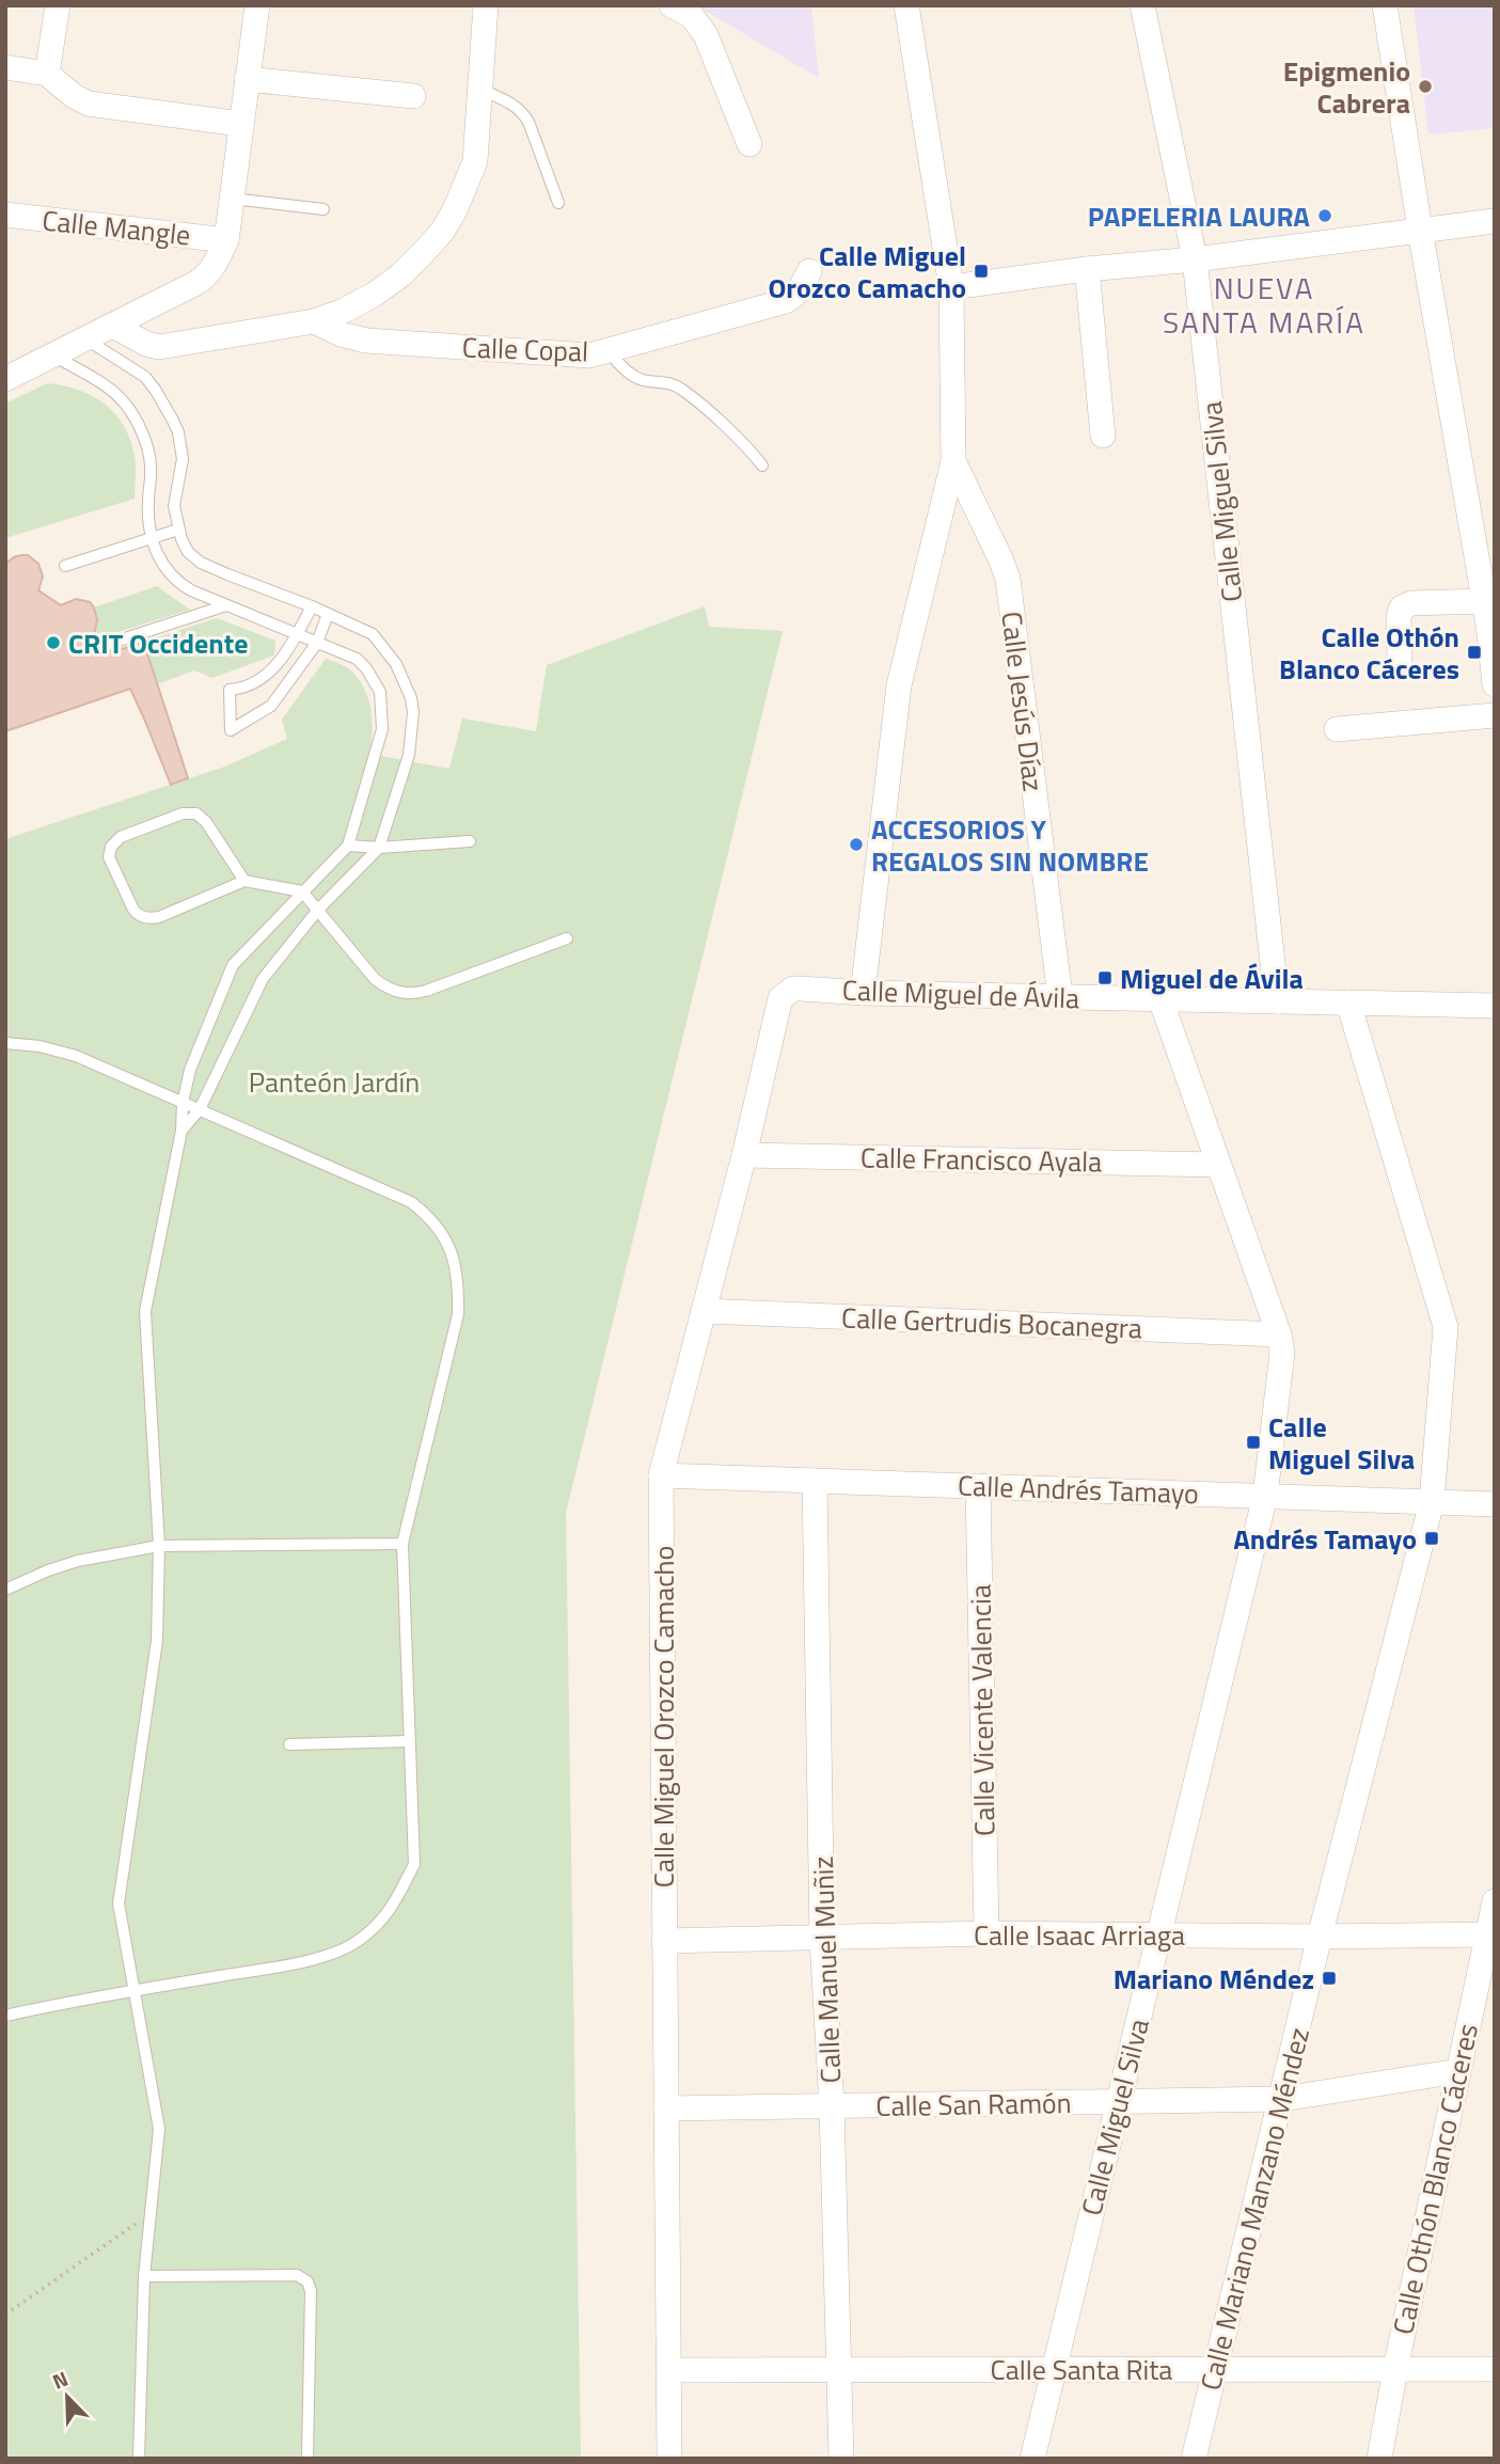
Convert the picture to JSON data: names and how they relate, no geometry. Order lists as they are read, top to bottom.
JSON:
{
  "streets": {
    "street": [
      "Calle Mangle",
      "Calle Copal",
      "Calle Miguel Silva",
      "Calle Jesús Díaz",
      "Calle Miguel de Ávila",
      "Calle Francisco Ayala",
      "Calle Gertrudis Bocanegra",
      "Calle Andrés Tamayo",
      "Calle Vicente Valencia",
      "Calle Miguel Orozco Camacho",
      "Calle Isaac Arriaga",
      "Calle Manuel Muñiz",
      "Calle San Ramón",
      "Calle Othón Blanco Cáceres",
      "Calle Mariano Manzano Méndez",
      "Calle Santa Rita"
    ]
  },
  "crossings": [
    ["Calle Miguel Silva", "Calle Miguel de Ávila"],
    ["Calle Miguel Silva", "Calle Francisco Ayala"],
    ["Calle Miguel Silva", "Calle Gertrudis Bocanegra"],
    ["Calle Miguel Silva", "Calle Andrés Tamayo"],
    ["Calle Miguel Silva", "Calle Isaac Arriaga"],
    ["Calle Miguel Silva", "Calle San Ramón"],
    ["Calle Miguel Silva", "Calle Santa Rita"],
    ["Calle Jesús Díaz", "Calle Miguel de Ávila"],
    ["Calle Miguel de Ávila", "Calle Miguel Orozco Camacho"],
    ["Calle Miguel de Ávila", "Calle Mariano Manzano Méndez"],
    ["Calle Francisco Ayala", "Calle Miguel Orozco Camacho"],
    ["Calle Gertrudis Bocanegra", "Calle Miguel Orozco Camacho"],
    ["Calle Andrés Tamayo", "Calle Vicente Valencia"],
    ["Calle Andrés Tamayo", "Calle Miguel Orozco Camacho"],
    ["Calle Andrés Tamayo", "Calle Manuel Muñiz"],
    ["Calle Andrés Tamayo", "Calle Mariano Manzano Méndez"],
    ["Calle Vicente Valencia", "Calle Isaac Arriaga"],
    ["Calle Miguel Orozco Camacho", "Calle Isaac Arriaga"],
    ["Calle Miguel Orozco Camacho", "Calle San Ramón"],
    ["Calle Miguel Orozco Camacho", "Calle Santa Rita"],
    ["Calle Isaac Arriaga", "Calle Manuel Muñiz"],
    ["Calle Isaac Arriaga", "Calle Othón Blanco Cáceres"],
    ["Calle Isaac Arriaga", "Calle Mariano Manzano Méndez"],
    ["Calle Manuel Muñiz", "Calle San Ramón"],
    ["Calle Manuel Muñiz", "Calle Santa Rita"],
    ["Calle San Ramón", "Calle Othón Blanco Cáceres"],
    ["Calle San Ramón", "Calle Mariano Manzano Méndez"],
    ["Calle Othón Blanco Cáceres", "Calle Santa Rita"],
    ["Calle Mariano Manzano Méndez", "Calle Santa Rita"]
  ],
  "districts": ["NUEVA SANTA MARÍA"],
  "parks": ["Panteón Jardín"],
  "places": {
    "other": [
      "Epigmenio Cabrera",
      "PAPELERIA LAURA",
      "CRIT Occidente",
      "ACCESORIOS Y REGALOS SIN NOMBRE"
    ],
    "transit": [
      "Calle Miguel Orozco Camacho",
      "Calle Othón Blanco Cáceres",
      "Miguel de Ávila",
      "Calle Miguel Silva",
      "Andrés Tamayo",
      "Mariano Méndez"
    ]
  },
  "north": "top left"
}
